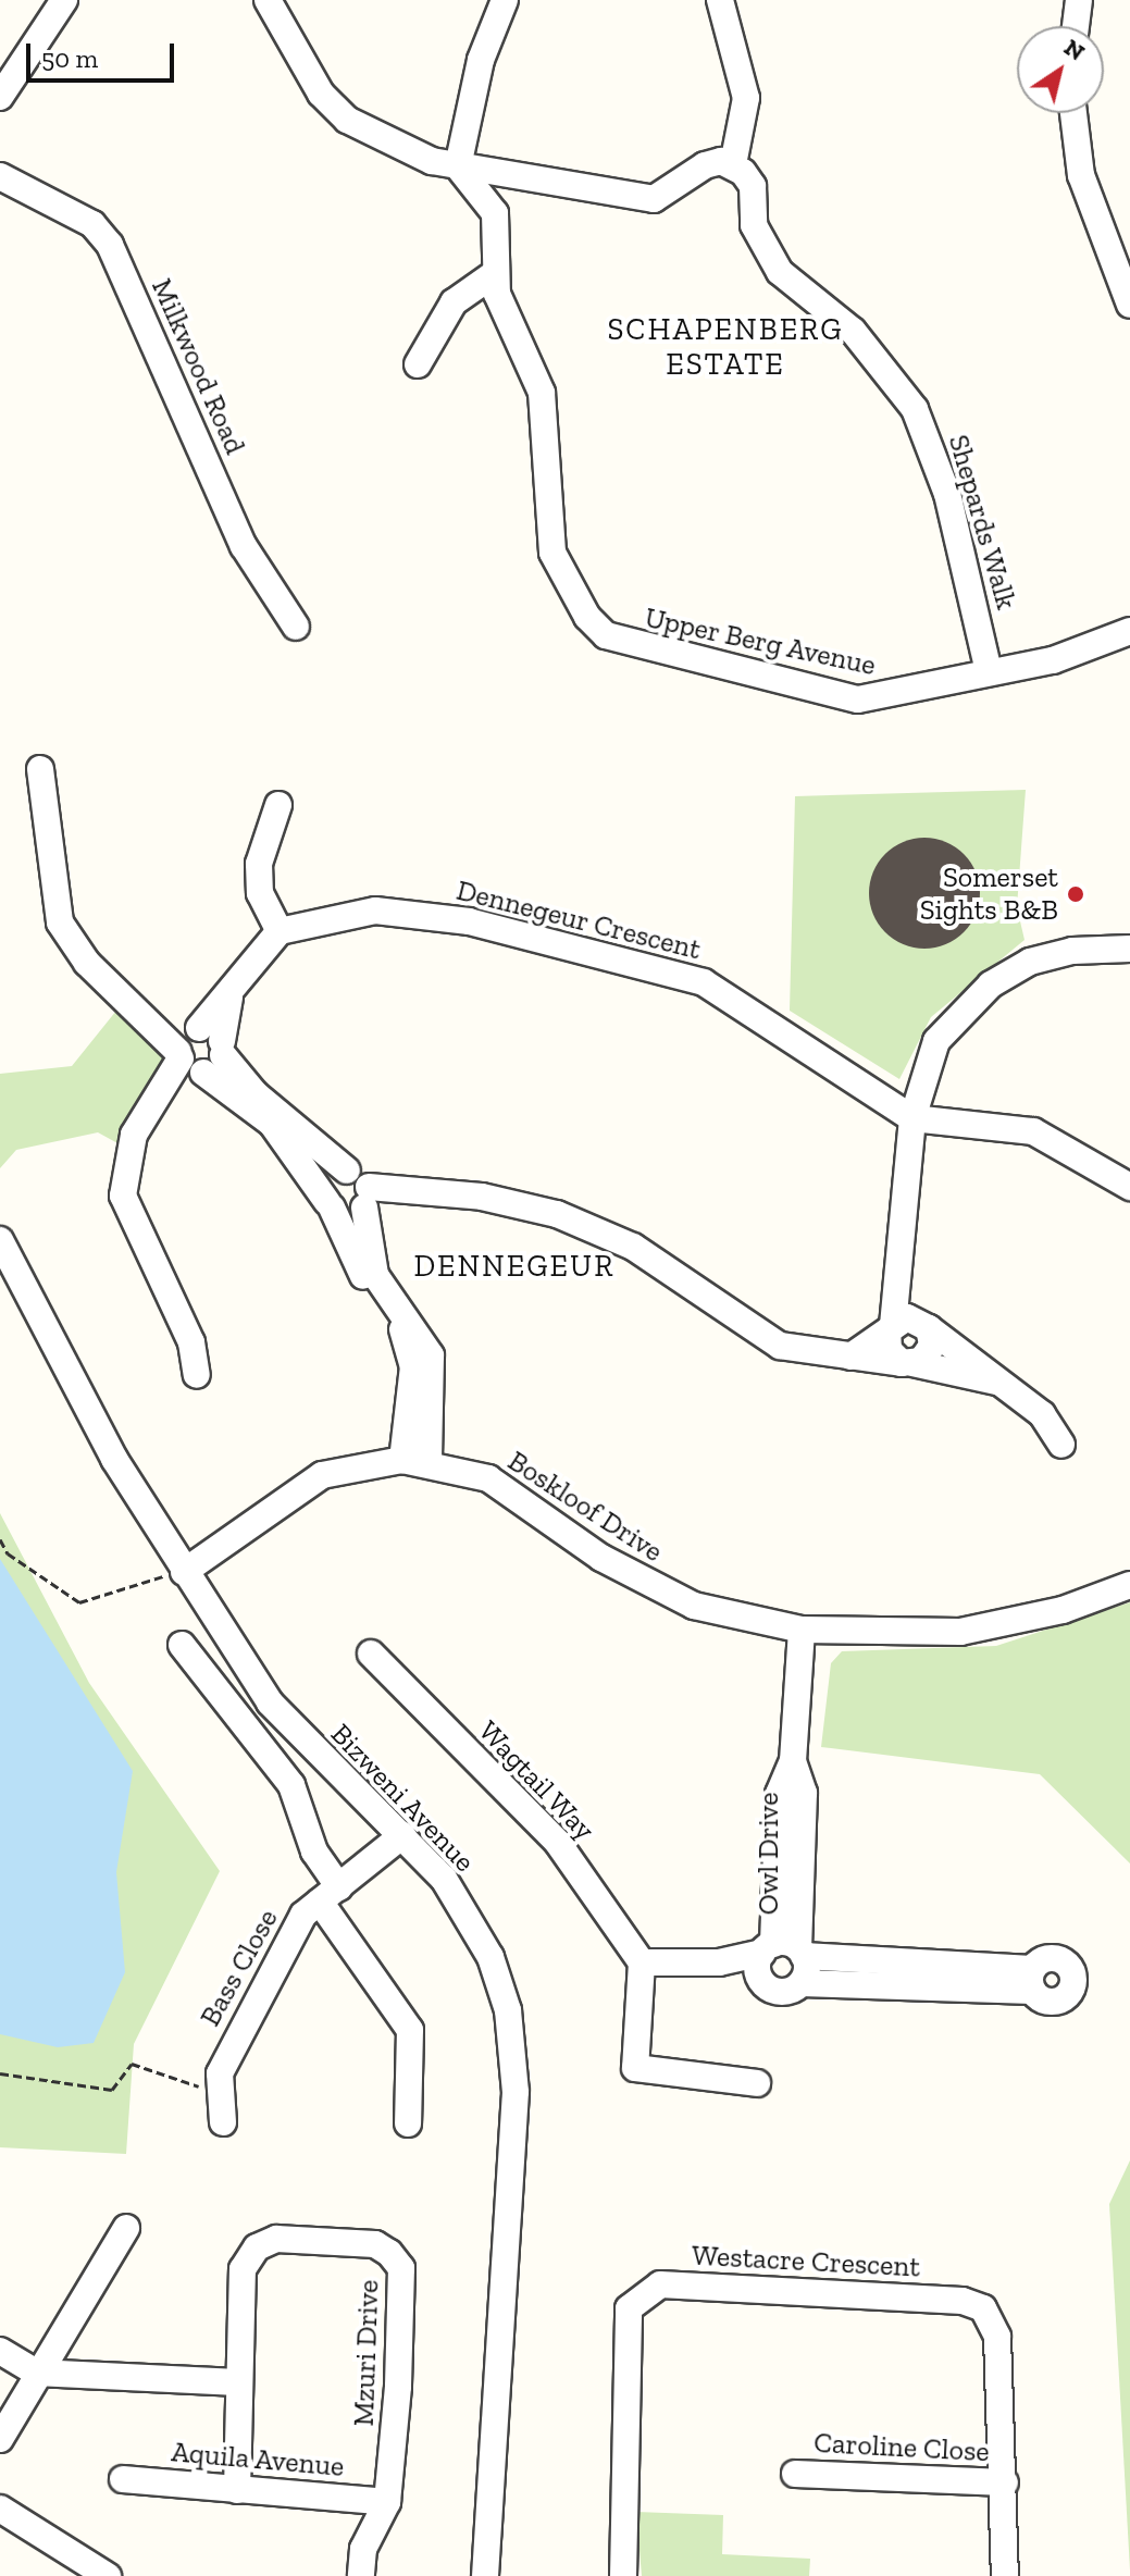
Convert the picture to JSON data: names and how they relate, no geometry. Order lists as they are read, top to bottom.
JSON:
{
  "streets": {
    "street": [
      "Milkwood Road",
      "Shepards Walk",
      "Upper Berg Avenue",
      "Dennegeur Crescent",
      "Boskloof Drive",
      "Wagtail Way",
      "Bizweni Avenue",
      "Owl Drive",
      "Bass Close",
      "Westacre Crescent",
      "Mzuri Drive",
      "Caroline Close",
      "Aquila Avenue"
    ]
  },
  "crossings": [
    ["Shepards Walk", "Upper Berg Avenue"],
    ["Boskloof Drive", "Bizweni Avenue"],
    ["Boskloof Drive", "Owl Drive"],
    ["Bizweni Avenue", "Bass Close"],
    ["Westacre Crescent", "Caroline Close"],
    ["Mzuri Drive", "Aquila Avenue"]
  ],
  "districts": ["SCHAPENBERG ESTATE", "DENNEGEUR"],
  "places": ["Somerset Sights B&B"],
  "scale_bar": "50 m",
  "north": "top right"
}
